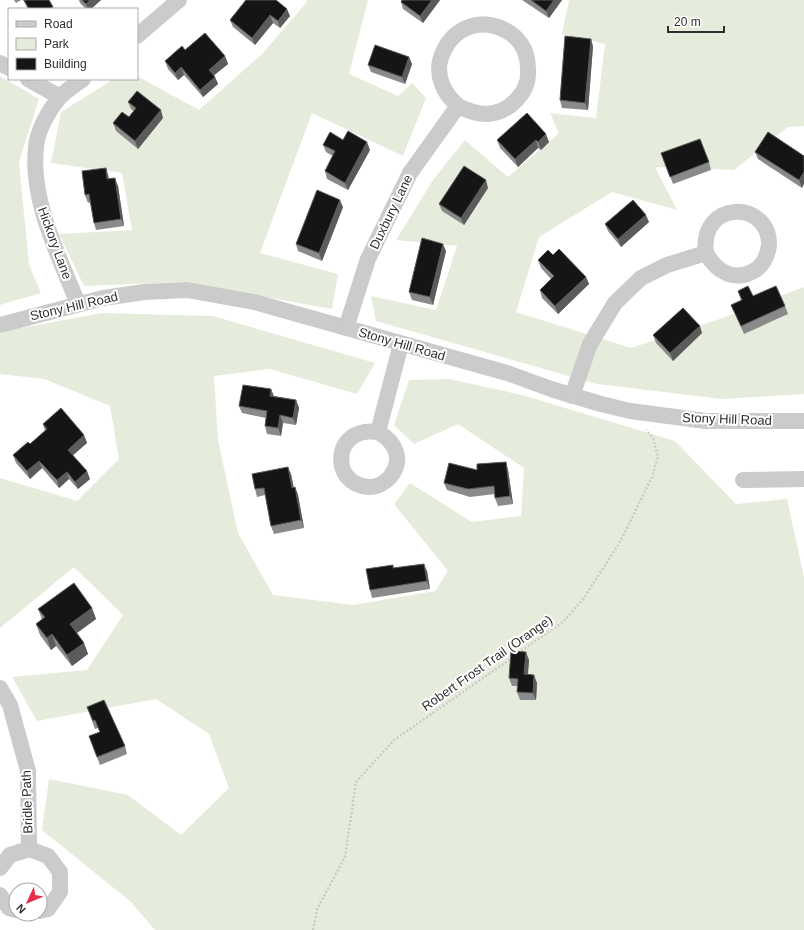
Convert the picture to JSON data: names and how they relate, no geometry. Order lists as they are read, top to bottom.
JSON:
{
  "streets": {
    "street": [
      "Duxbury Lane",
      "Hickory Lane",
      "Stony Hill Road",
      "Bridle Path"
    ],
    "path": ["Robert Frost Trail (Orange)"]
  },
  "crossings": [
    ["Duxbury Lane", "Stony Hill Road"],
    ["Hickory Lane", "Stony Hill Road"],
    ["Stony Hill Road", "Robert Frost Trail (Orange)"]
  ],
  "legend": ["Road", "Park", "Building"],
  "scale_bar": "20 m",
  "north": "bottom left"
}
